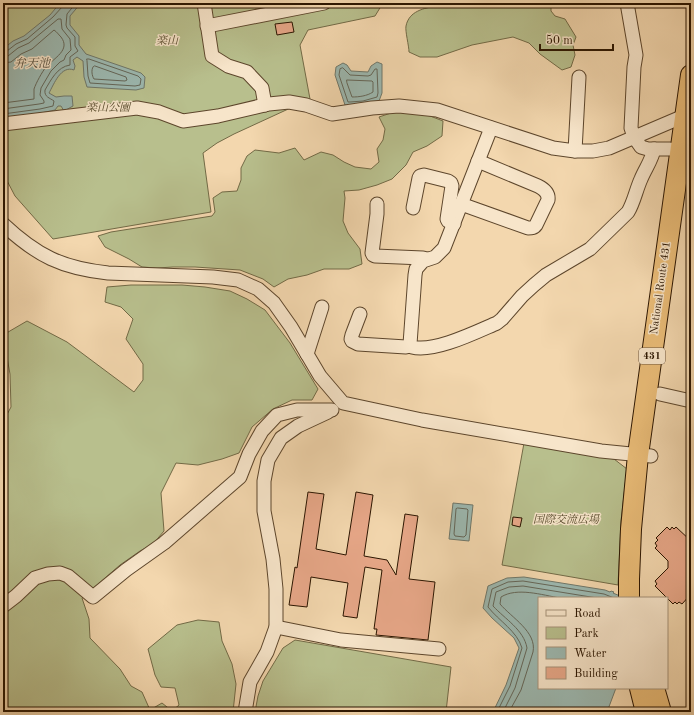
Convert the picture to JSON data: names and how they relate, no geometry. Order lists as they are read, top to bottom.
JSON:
{
  "streets": {
    "highway": ["National Route 431", "431"]
  },
  "water": ["弁天池"],
  "parks": ["楽山", "楽山公園", "国際交流広場"],
  "legend": [
    "Road",
    "Park",
    "Water",
    "Building"
  ],
  "scale_bar": "50 m"
}
